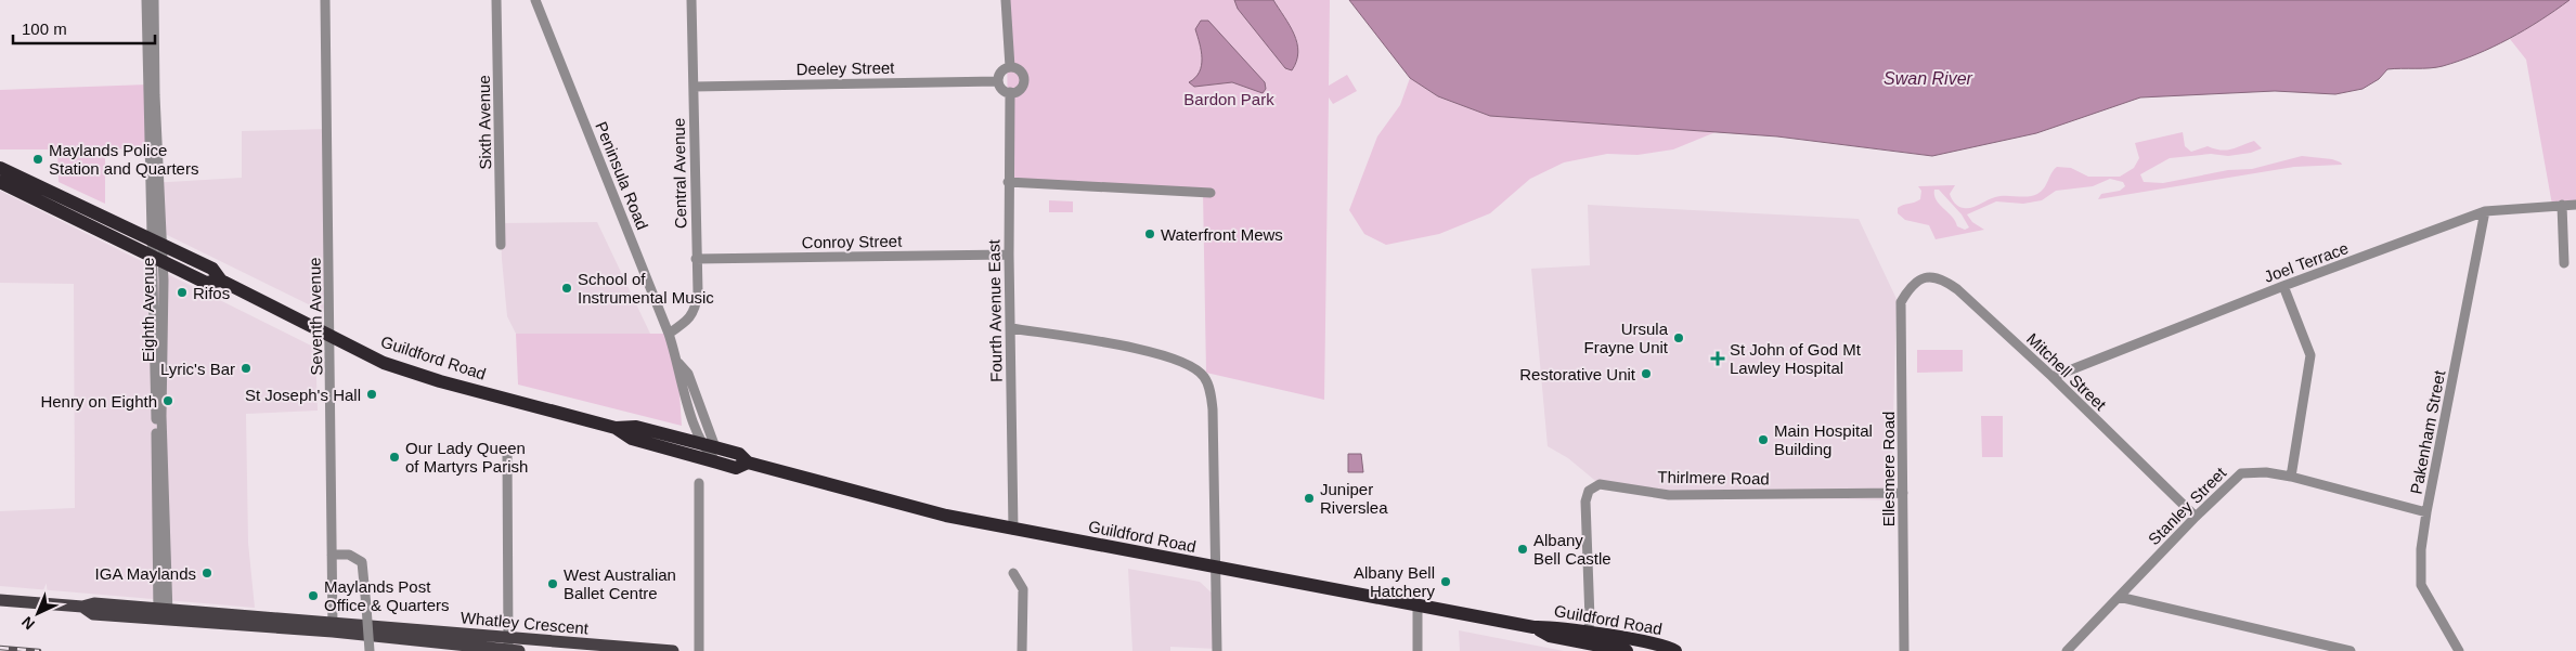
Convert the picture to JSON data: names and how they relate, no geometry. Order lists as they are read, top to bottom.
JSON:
{
  "streets": {
    "highway": ["Guildford Road"],
    "main road": ["Whatley Crescent"],
    "street": [
      "Deeley Street",
      "Sixth Avenue",
      "Central Avenue",
      "Peninsula Road",
      "Conroy Street",
      "Joel Terrace",
      "Eighth Avenue",
      "Fourth Avenue East",
      "Seventh Avenue",
      "Mitchell Street",
      "Pakenham Street",
      "Ellesmere Road",
      "Thirlmere Road",
      "Stanley Street"
    ]
  },
  "crossings": [
    ["Deeley Street", "Central Avenue"],
    ["Deeley Street", "Fourth Avenue East"],
    ["Central Avenue", "Peninsula Road"],
    ["Central Avenue", "Conroy Street"],
    ["Peninsula Road", "Guildford Road"],
    ["Conroy Street", "Fourth Avenue East"],
    ["Joel Terrace", "Mitchell Street"],
    ["Joel Terrace", "Pakenham Street"],
    ["Eighth Avenue", "Guildford Road"],
    ["Eighth Avenue", "Whatley Crescent"],
    ["Fourth Avenue East", "Guildford Road"],
    ["Seventh Avenue", "Guildford Road"],
    ["Seventh Avenue", "Whatley Crescent"],
    ["Guildford Road", "Thirlmere Road"],
    ["Mitchell Street", "Ellesmere Road"],
    ["Mitchell Street", "Stanley Street"],
    ["Pakenham Street", "Stanley Street"],
    ["Ellesmere Road", "Thirlmere Road"]
  ],
  "water": ["Swan River"],
  "parks": ["Bardon Park"],
  "places": {
    "other": [
      "Maylands Police Station and Quarters",
      "Waterfront Mews",
      "School of Instrumental Music",
      "Rifos",
      "Ursula Frayne Unit",
      "Lyric's Bar",
      "Restorative Unit",
      "St Joseph's Hall",
      "Henry on Eighth",
      "Main Hospital Building",
      "Our Lady Queen of Martyrs Parish",
      "Juniper Riverslea",
      "Albany Bell Castle",
      "IGA Maylands",
      "Albany Bell Hatchery",
      "West Australian Ballet Centre",
      "Maylands Post Office & Quarters"
    ],
    "health": ["St John of God Mt Lawley Hospital"]
  },
  "scale_bar": "100 m",
  "north": "bottom left"
}
